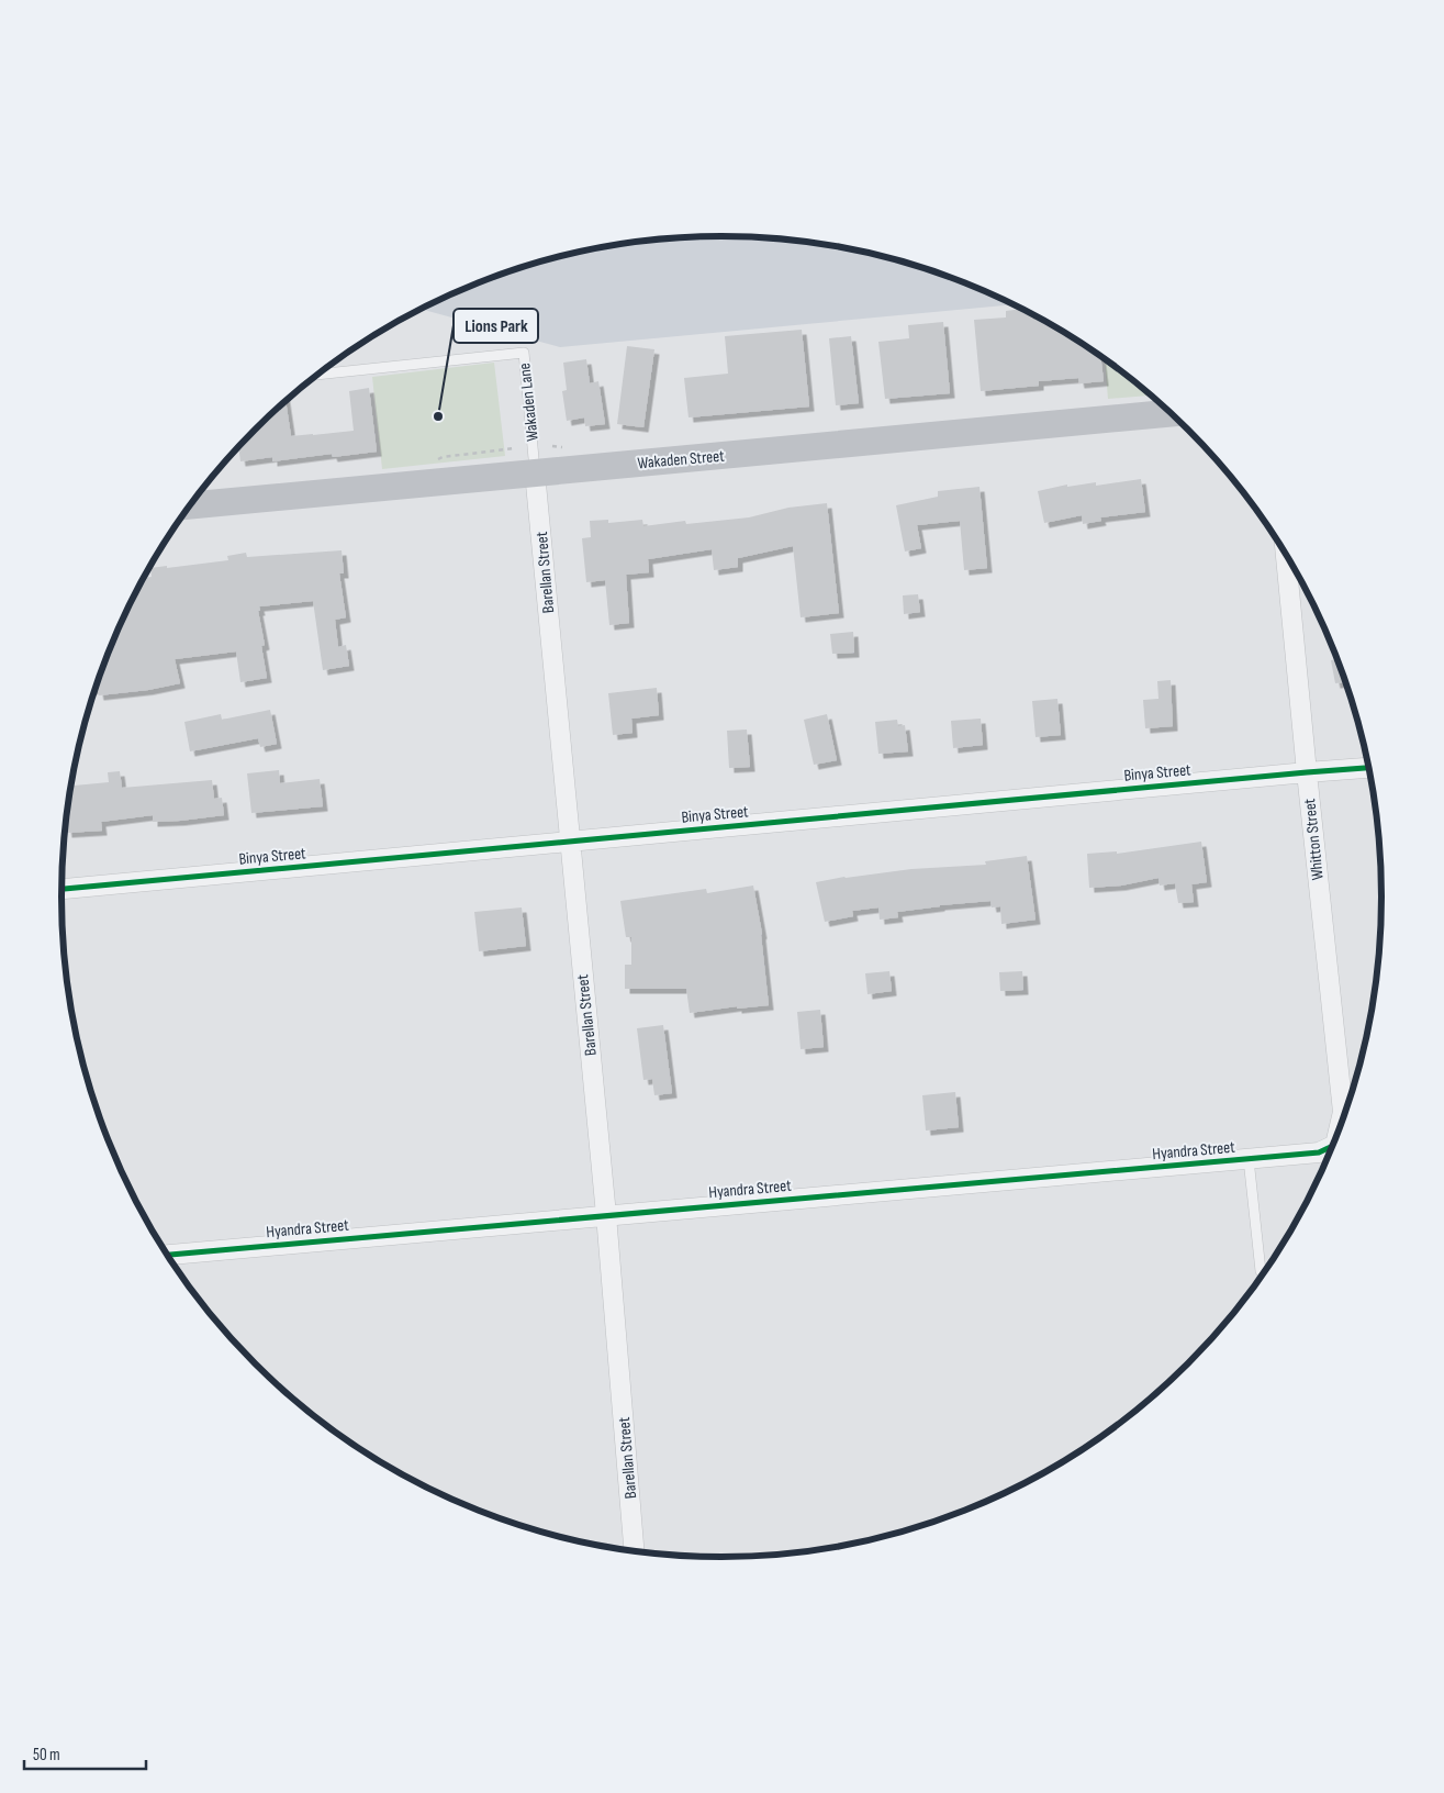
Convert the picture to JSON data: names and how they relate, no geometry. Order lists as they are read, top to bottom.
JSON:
{
  "streets": {
    "street": [
      "Wakaden Street",
      "Barellan Street",
      "Binya Street",
      "Whitton Street",
      "Hyandra Street"
    ],
    "lane": ["Wakaden Lane"]
  },
  "crossings": [
    ["Wakaden Lane", "Wakaden Street"],
    ["Wakaden Lane", "Barellan Street"],
    ["Wakaden Street", "Barellan Street"],
    ["Barellan Street", "Binya Street"],
    ["Barellan Street", "Hyandra Street"],
    ["Binya Street", "Whitton Street"]
  ],
  "places": ["Lions Park"],
  "scale_bar": "50 m"
}
